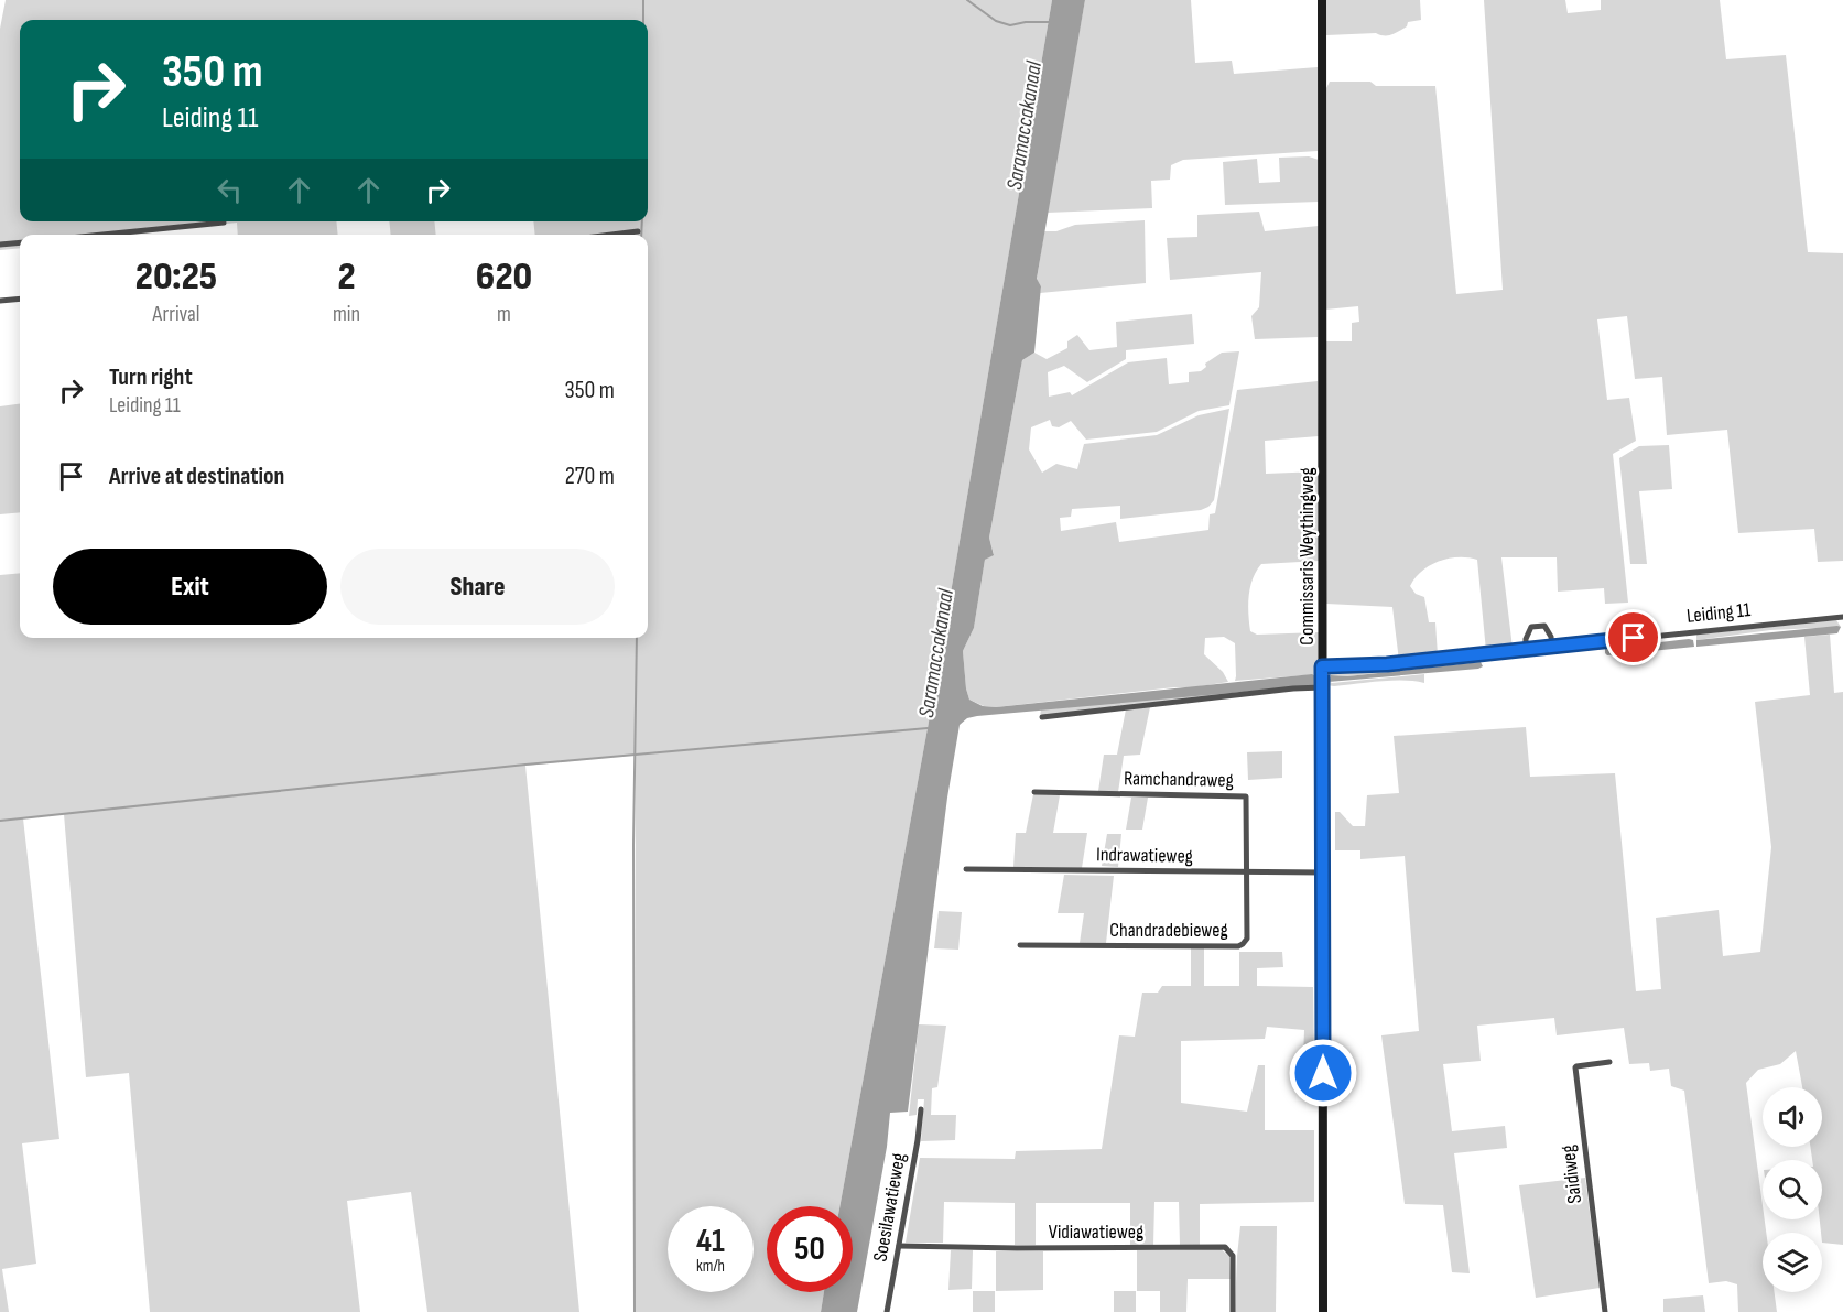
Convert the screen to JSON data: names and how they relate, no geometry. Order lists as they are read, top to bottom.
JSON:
{
  "streets": {
    "main road": ["Commissaris Weythingweg"],
    "street": [
      "Leiding 11",
      "Ramchandraweg",
      "Indrawatieweg",
      "Chandradebieweg",
      "Saidiweg",
      "Soesilawatieweg",
      "Vidiawatieweg"
    ]
  },
  "crossings": [
    ["Commissaris Weythingweg", "Leiding 11"],
    ["Commissaris Weythingweg", "Indrawatieweg"],
    ["Ramchandraweg", "Indrawatieweg"],
    ["Ramchandraweg", "Chandradebieweg"],
    ["Indrawatieweg", "Chandradebieweg"],
    ["Soesilawatieweg", "Vidiawatieweg"]
  ],
  "water": ["Saramaccakanaal"],
  "page": {
    "turn": ["350 m", "Leiding 11"],
    "eta": [
      "20:25",
      "Arrival",
      "2",
      "min",
      "620",
      "m"
    ],
    "list": [
      {
        "name": "Turn right",
        "note": "Leiding 11",
        "value": "350 m"
      },
      {
        "name": "Arrive at destination",
        "value": "270 m"
      }
    ],
    "buttons": ["Exit", "Share"],
    "speed": "41 km/h",
    "limit": "50"
  }
}
